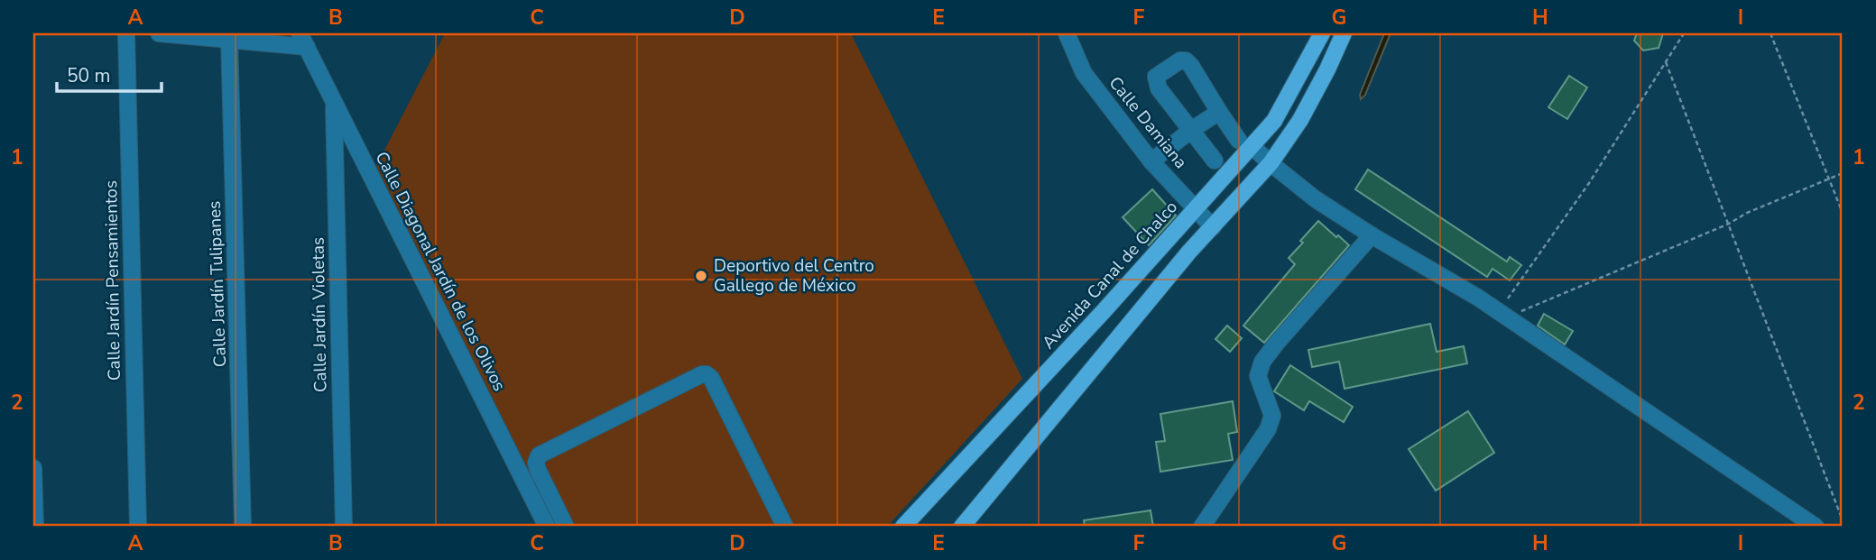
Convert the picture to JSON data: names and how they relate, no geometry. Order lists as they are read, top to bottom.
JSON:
{
  "streets": {
    "main road": ["Avenida Canal de Chalco"],
    "street": [
      "Calle Damiana",
      "Calle Diagonal Jardín de los Olivos",
      "Calle Jardín Pensamientos",
      "Calle Jardín Tulipanes",
      "Calle Jardín Violetas"
    ]
  },
  "crossings": [
    ["Calle Damiana", "Avenida Canal de Chalco"],
    ["Calle Diagonal Jardín de los Olivos", "Calle Jardín Violetas"]
  ],
  "places": ["Deportivo del Centro Gallego de México"],
  "scale_bar": "50 m",
  "grid": {
    "columns": [
      "A",
      "B",
      "C",
      "D",
      "E",
      "F",
      "G",
      "H",
      "I"
    ],
    "rows": ["1", "2"]
  }
}
